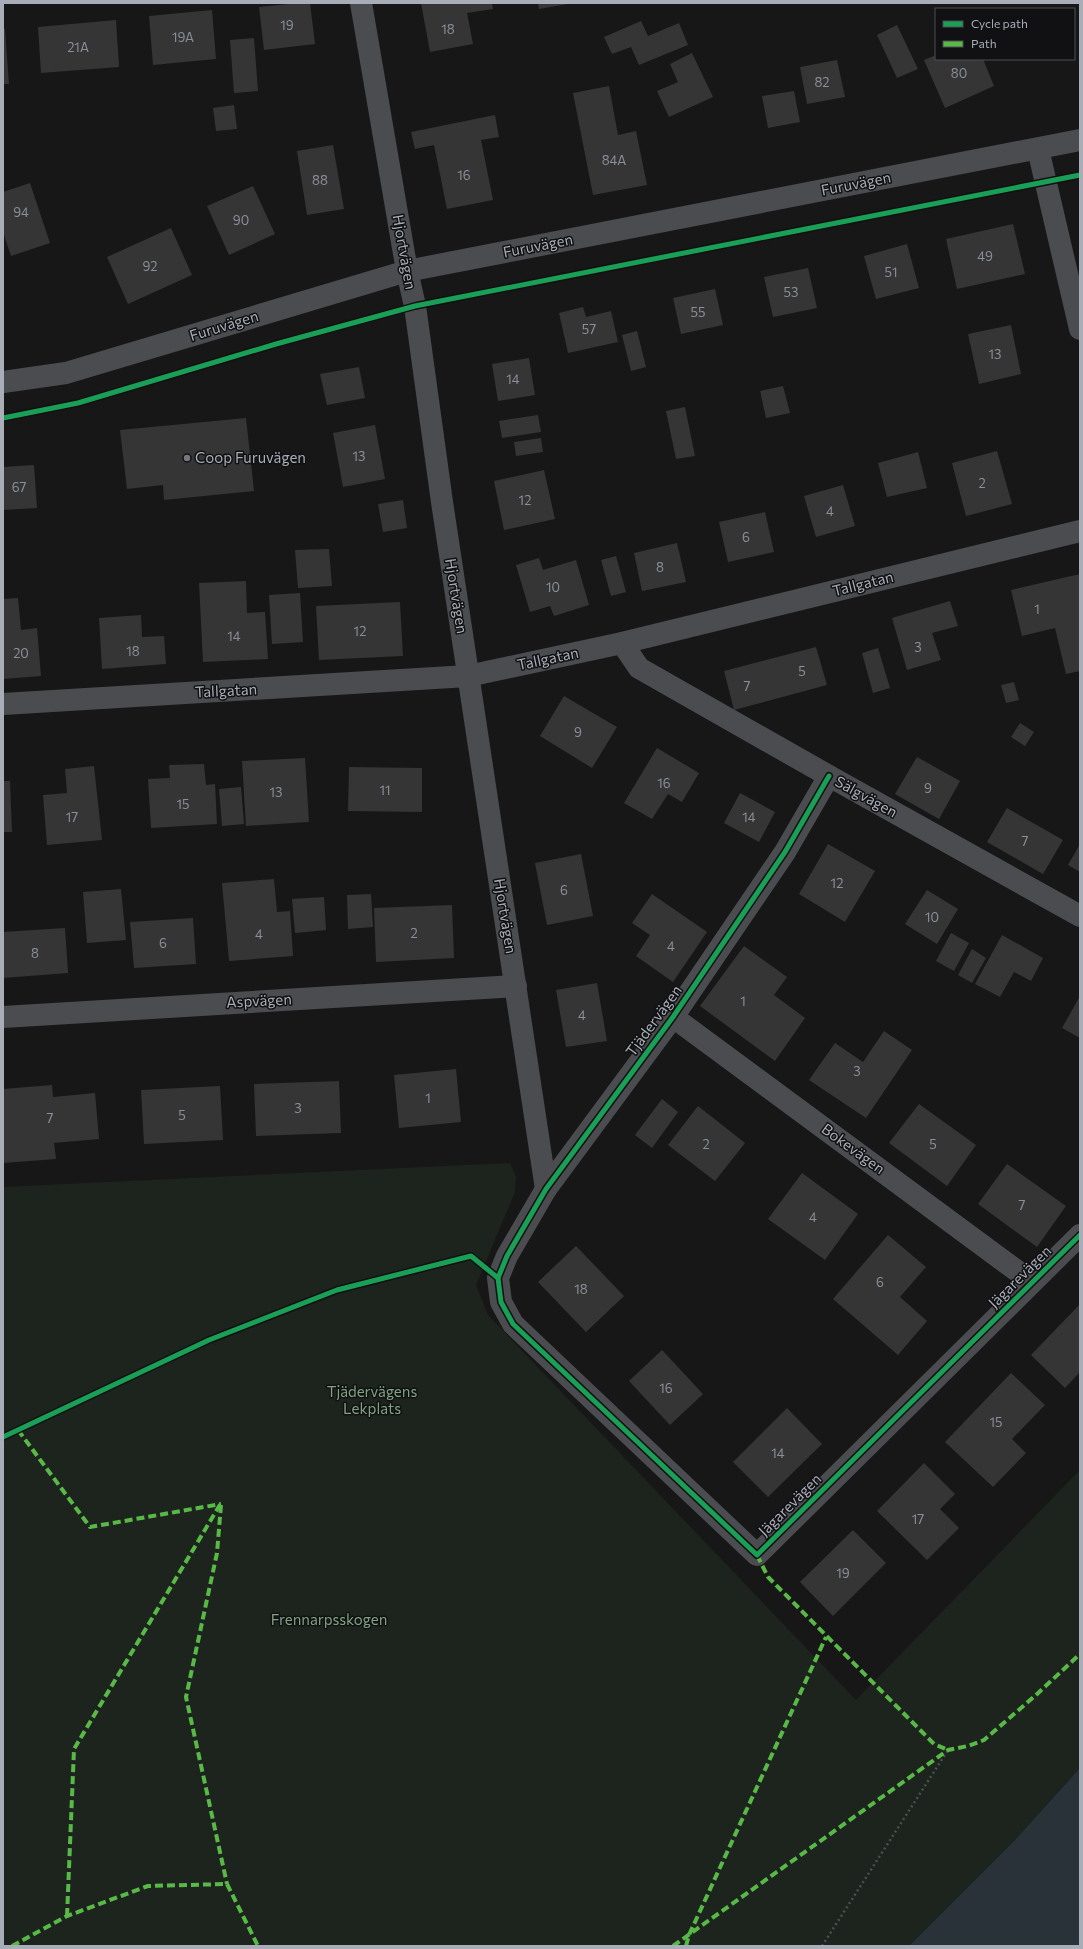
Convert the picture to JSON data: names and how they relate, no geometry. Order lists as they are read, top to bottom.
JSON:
{
  "streets": {
    "street": [
      "Furuvägen",
      "Hjortvägen",
      "Tallgatan",
      "Sälgvägen",
      "Aspvägen",
      "Tjädervägen",
      "Bokevägen",
      "Jägarevägen"
    ]
  },
  "crossings": [
    ["Furuvägen", "Hjortvägen"],
    ["Hjortvägen", "Tallgatan"],
    ["Hjortvägen", "Aspvägen"],
    ["Hjortvägen", "Tjädervägen"],
    ["Tallgatan", "Sälgvägen"],
    ["Sälgvägen", "Tjädervägen"],
    ["Tjädervägen", "Bokevägen"],
    ["Tjädervägen", "Jägarevägen"],
    ["Bokevägen", "Jägarevägen"]
  ],
  "parks": ["Tjädervägens Lekplats", "Frennarpsskogen"],
  "places": ["Coop Furuvägen"],
  "house_numbers": [
    "19",
    "18",
    "19A",
    "21A",
    "80",
    "82",
    "84A",
    "16",
    "88",
    "94",
    "90",
    "49",
    "92",
    "51",
    "53",
    "55",
    "57",
    "13",
    "14",
    "13",
    "2",
    "67",
    "12",
    "4",
    "6",
    "8",
    "10",
    "1",
    "12",
    "14",
    "3",
    "18",
    "20",
    "5",
    "7",
    "9",
    "16",
    "9",
    "11",
    "13",
    "15",
    "17",
    "14",
    "7",
    "12",
    "6",
    "10",
    "2",
    "4",
    "6",
    "4",
    "8",
    "1",
    "4",
    "3",
    "1",
    "3",
    "5",
    "7",
    "2",
    "5",
    "7",
    "4",
    "6",
    "18",
    "16",
    "15",
    "14",
    "17",
    "19"
  ],
  "legend": ["Cycle path", "Path"]
}
